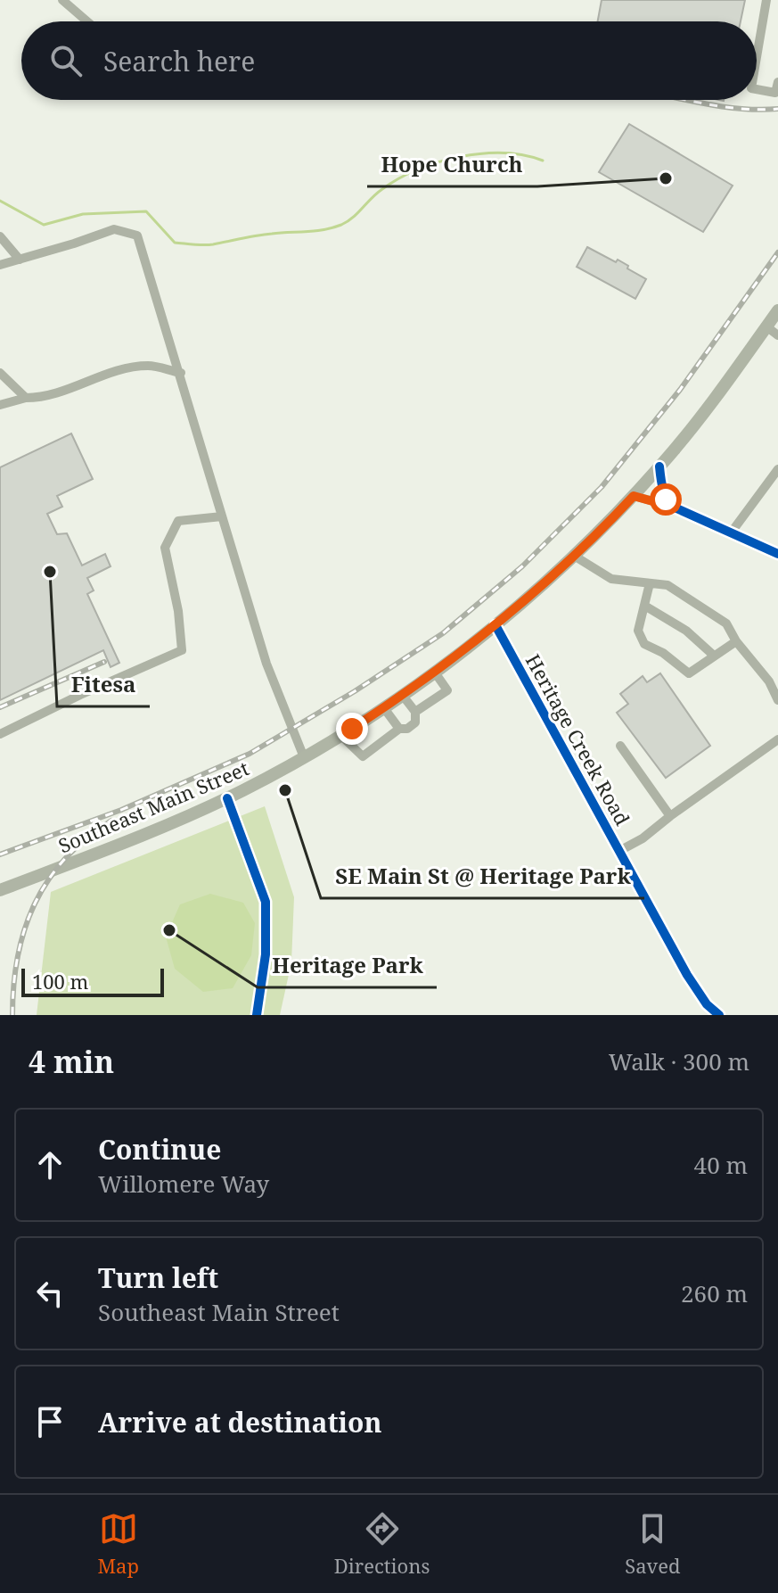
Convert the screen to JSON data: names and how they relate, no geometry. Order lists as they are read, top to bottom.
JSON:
{
  "streets": {
    "main road": ["Southeast Main Street"],
    "street": ["Heritage Creek Road"]
  },
  "crossings": [
    ["Heritage Creek Road", "Southeast Main Street"]
  ],
  "places": [
    "Hope Church",
    "Fitesa",
    "SE Main St @ Heritage Park",
    "Heritage Park"
  ],
  "scale_bar": "100 m",
  "page": {
    "search": "Search here",
    "scale": "100 m",
    "heading": ["4 min", "Walk · 300 m"],
    "list": [
      ["Continue", "Willomere Way", "40 m"],
      ["Turn left", "Southeast Main Street", "260 m"],
      "Arrive at destination"
    ],
    "nav": ["Map", "Directions", "Saved"]
  }
}
